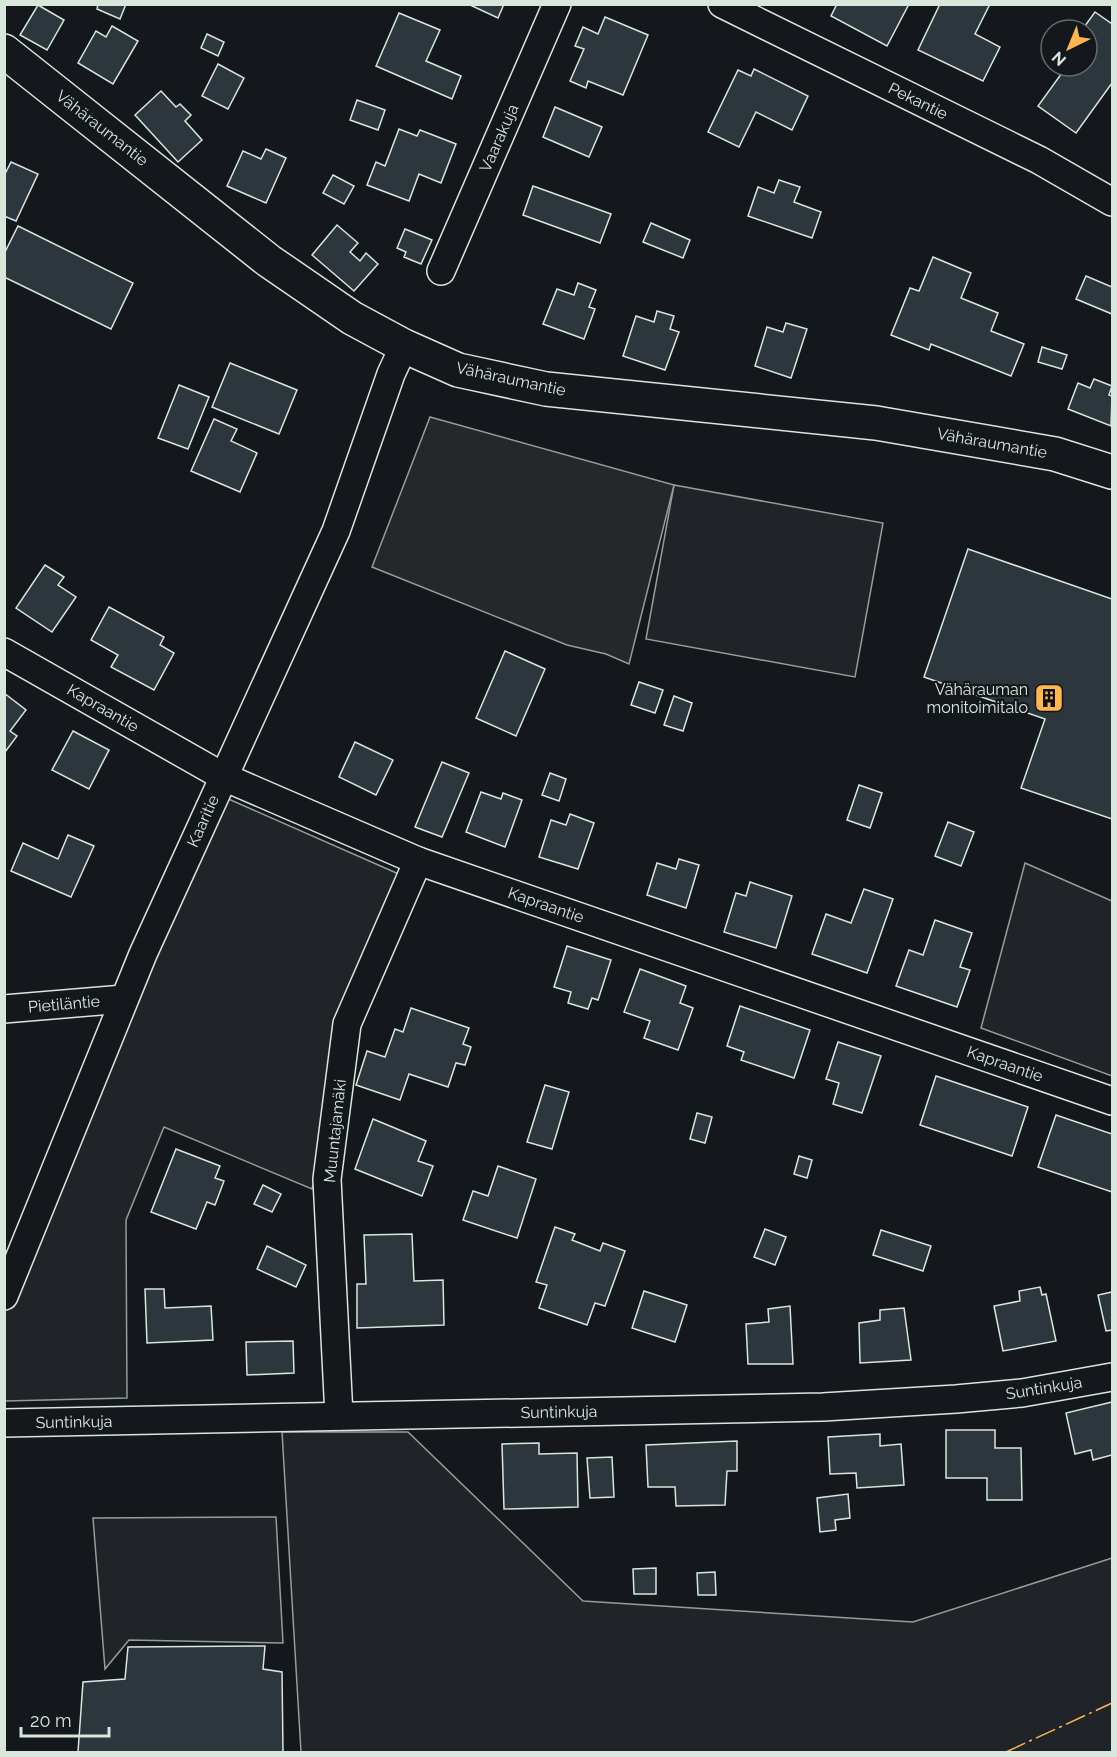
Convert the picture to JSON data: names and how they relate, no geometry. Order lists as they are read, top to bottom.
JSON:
{
  "streets": {
    "street": [
      "Pekantie",
      "Vähäraumantie",
      "Vaarakuja",
      "Kapraantie",
      "Kaaritie",
      "Pietiläntie",
      "Muuntajamäki",
      "Suntinkuja"
    ]
  },
  "crossings": [
    ["Vähäraumantie", "Kaaritie"],
    ["Kapraantie", "Kaaritie"],
    ["Kapraantie", "Muuntajamäki"],
    ["Kaaritie", "Pietiläntie"],
    ["Muuntajamäki", "Suntinkuja"]
  ],
  "places": {
    "building": ["Vähärauman monitoimitalo"]
  },
  "scale_bar": "20 m",
  "north": "bottom left"
}
